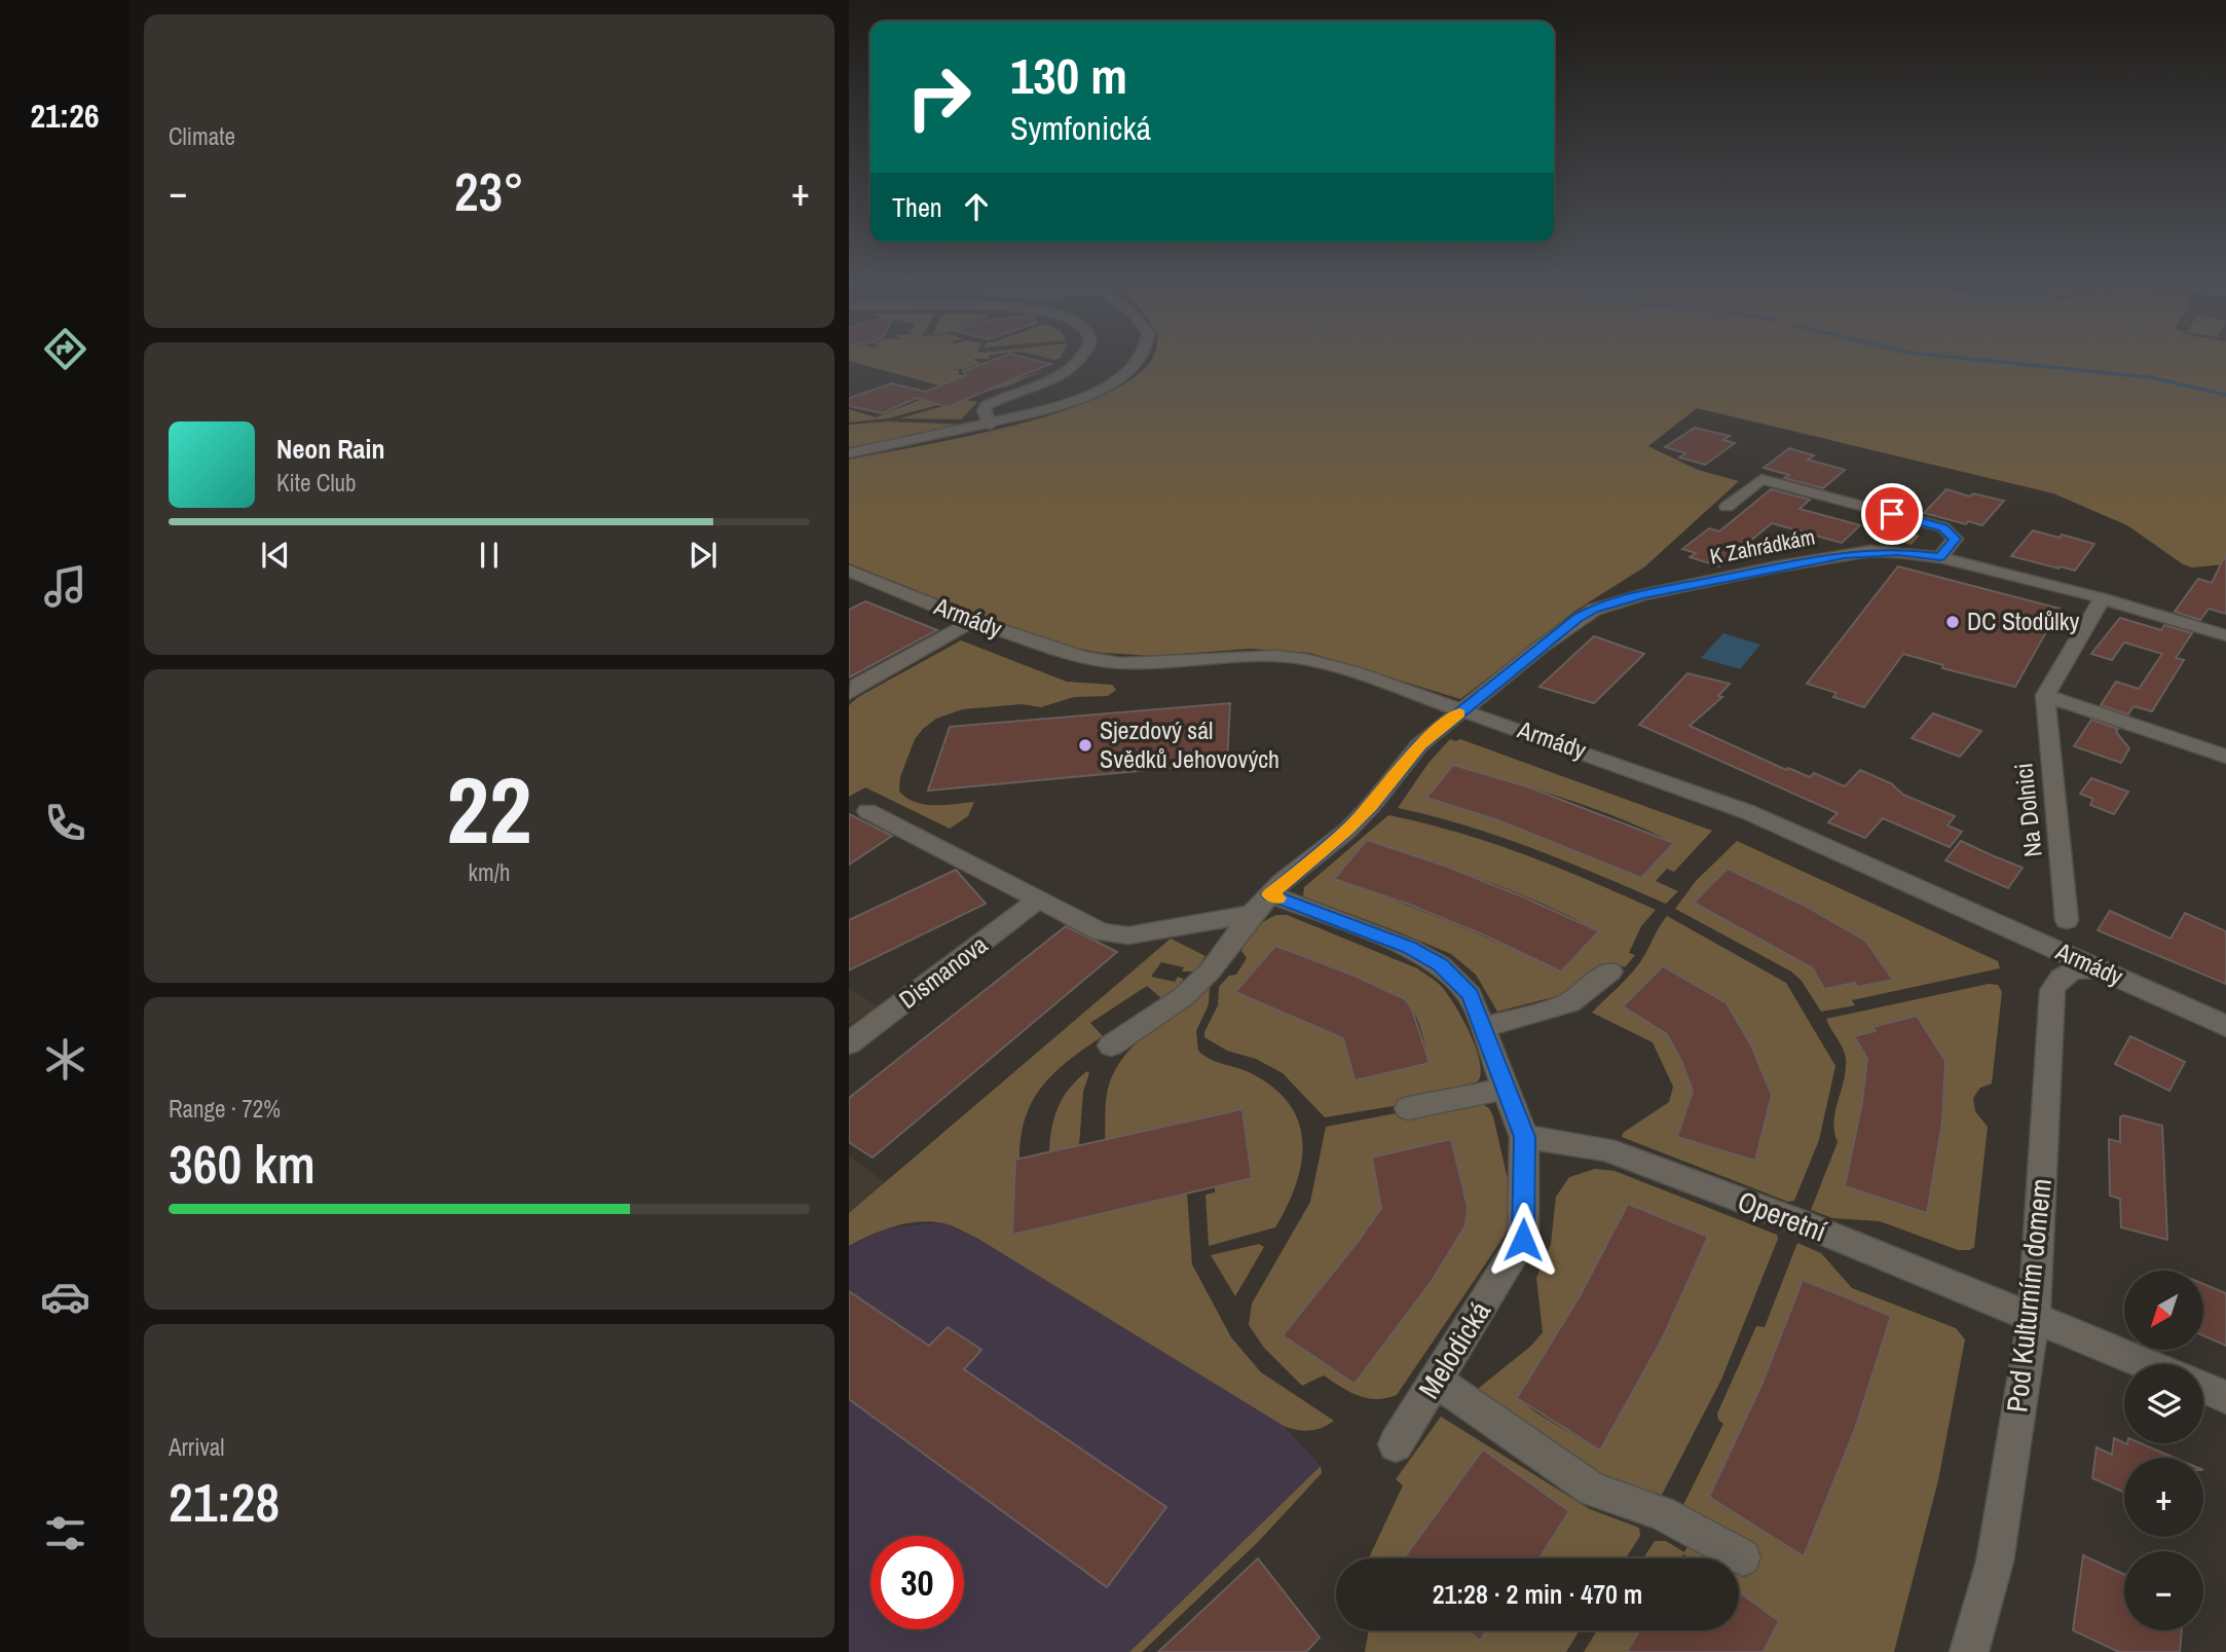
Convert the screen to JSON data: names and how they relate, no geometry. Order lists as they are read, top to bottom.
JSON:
{
  "streets": {
    "street": [
      "K Zahrádkám",
      "Armády",
      "Na Dolnici",
      "Dismanova",
      "Operetní",
      "Pod Kulturním domem",
      "Melodická"
    ]
  },
  "crossings": [
    ["K Zahrádkám", "Armády"],
    ["K Zahrádkám", "Melodická"],
    ["Armády", "Pod Kulturním domem"],
    ["Operetní", "Pod Kulturním domem"],
    ["Operetní", "Melodická"]
  ],
  "places": ["DC Stodůlky", "Sjezdový sál Svědků Jehovových"],
  "north": "bottom left",
  "page": {
    "tabs": "21:26",
    "tile": [
      "Climate",
      ["22", "km/h"],
      ["Range · 72%", "360 km"],
      ["Arrival", "21:28"]
    ],
    "turn": ["130 m", "Symfonická"],
    "heat": ["−", "23°", "+"],
    "then": "Then",
    "song": ["Neon Rain", "Kite Club"],
    "map_buttons": ["+", "−"],
    "limit": "30",
    "trip": "21:28 · 2 min · 470 m"
  }
}
